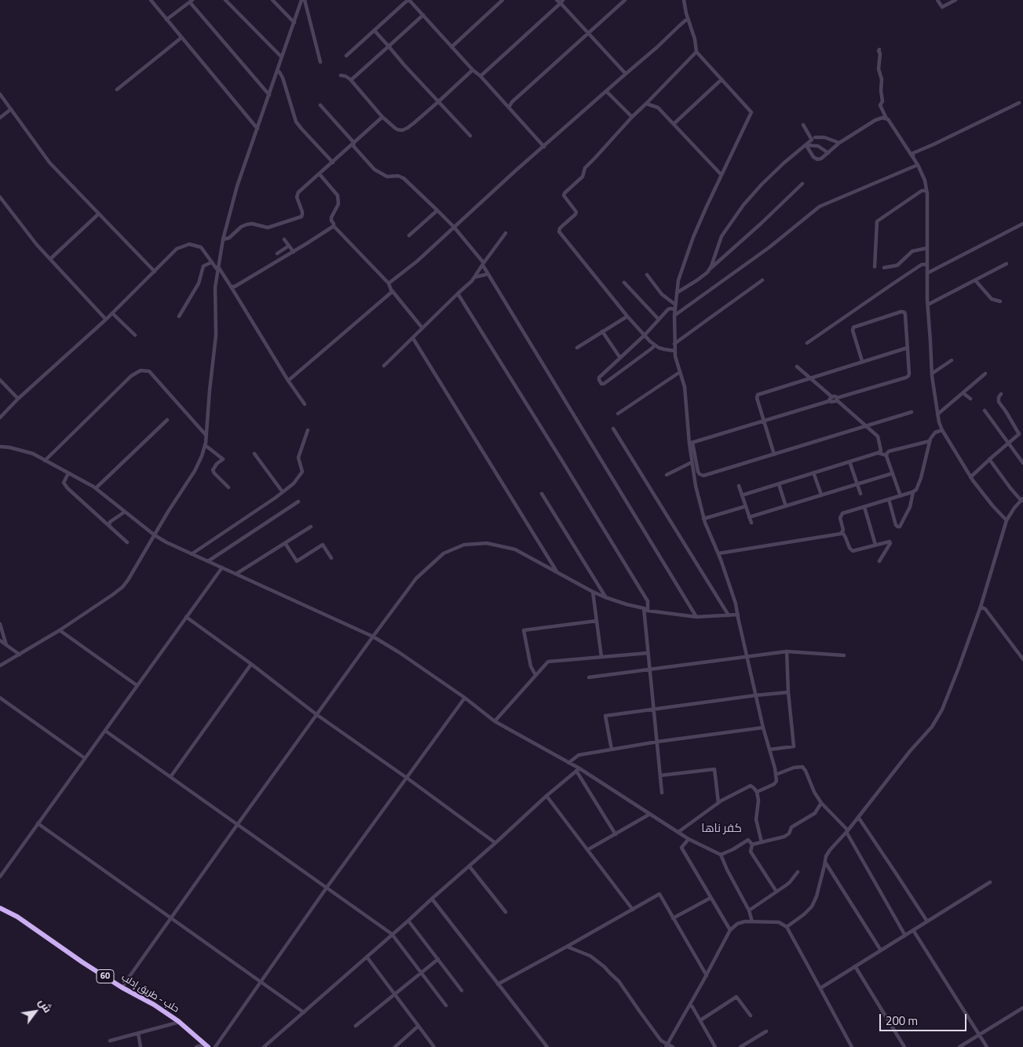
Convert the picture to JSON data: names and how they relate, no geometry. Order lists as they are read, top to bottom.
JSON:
{
  "streets": {
    "highway": ["60", "حلب - طريق إدلب"]
  },
  "districts": ["كفر ناها"],
  "scale_bar": "200 m",
  "north": "top right"
}
